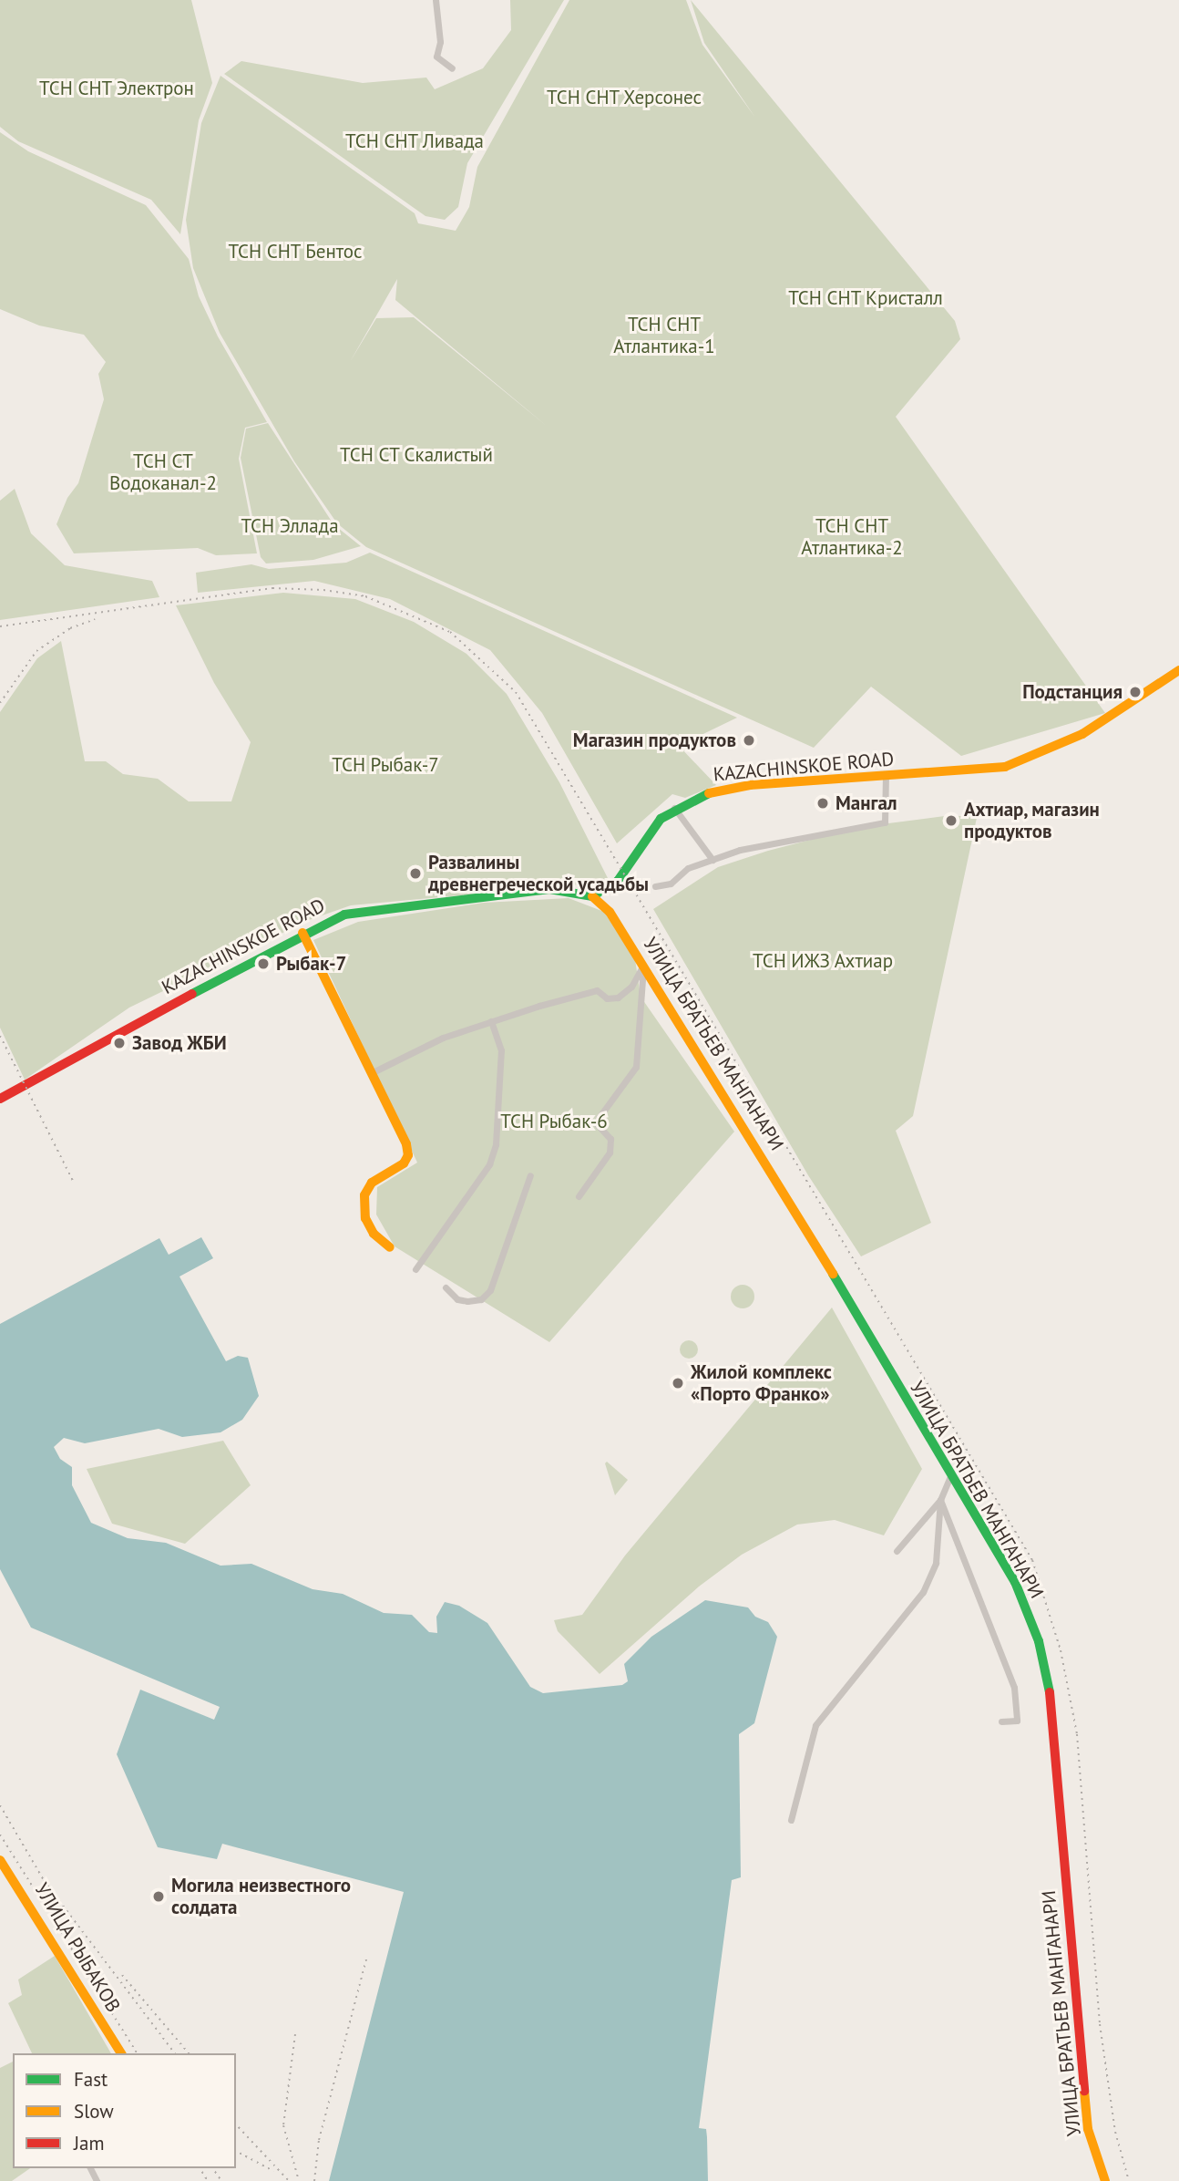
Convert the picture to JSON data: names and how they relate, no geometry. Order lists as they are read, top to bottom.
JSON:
{
  "streets": {
    "street": ["KAZACHINSKOE ROAD", "УЛИЦА БРАТЬЕВ МАНГАНАРИ", "УЛИЦА РЫБАКОВ"]
  },
  "crossings": [
    ["KAZACHINSKOE ROAD", "УЛИЦА БРАТЬЕВ МАНГАНАРИ"]
  ],
  "parks": [
    "ТСН СНТ Электрон",
    "ТСН СНТ Херсонес",
    "ТСН СНТ Ливада",
    "ТСН СНТ Бентос",
    "ТСН СНТ Кристалл",
    "ТСН СНТ Атлантика-1",
    "ТСН СТ Скалистый",
    "ТСН СТ Водоканал-2",
    "ТСН Эллада",
    "ТСН СНТ Атлантика-2",
    "ТСН Рыбак-7",
    "ТСН ИЖЗ Ахтиар",
    "ТСН Рыбак-6"
  ],
  "places": [
    "Подстанция",
    "Магазин продуктов",
    "Мангал",
    "Ахтиар, магазин продуктов",
    "Развалины древнегреческой усадьбы",
    "Рыбак-7",
    "Завод ЖБИ",
    "Жилой комплекс «Порто Франко»",
    "Могила неизвестного солдата"
  ],
  "legend": ["Fast", "Slow", "Jam"]
}
